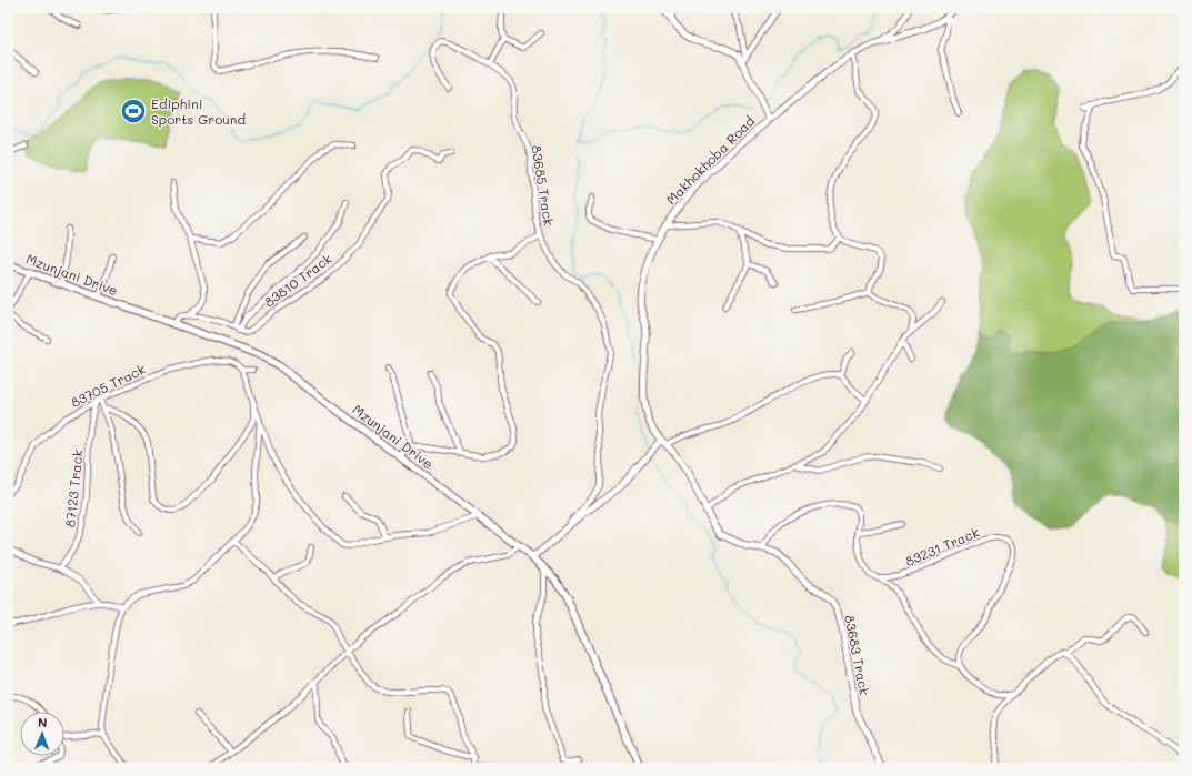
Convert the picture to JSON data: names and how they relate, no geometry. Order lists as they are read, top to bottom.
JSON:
{
  "streets": {
    "main road": ["Mzunjani Drive"],
    "street": [
      "Makhokhoba Road",
      "83685 Track",
      "83810 Track",
      "83705 Track",
      "87123 Track",
      "83231 Track",
      "83683 Track"
    ]
  },
  "crossings": [
    ["Makhokhoba Road", "83683 Track"],
    ["83705 Track", "87123 Track"]
  ],
  "places": {
    "sports": ["Ediphini Sports Ground"]
  },
  "north": "top"
}
